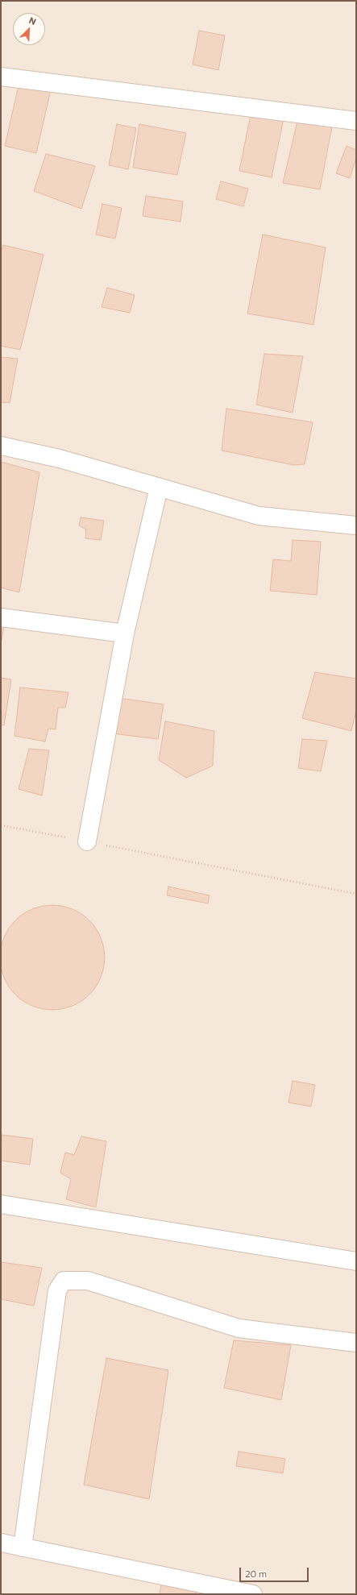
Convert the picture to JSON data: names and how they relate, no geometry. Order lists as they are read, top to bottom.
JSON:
{
  "scale_bar": "20 m",
  "north": "top right"
}
